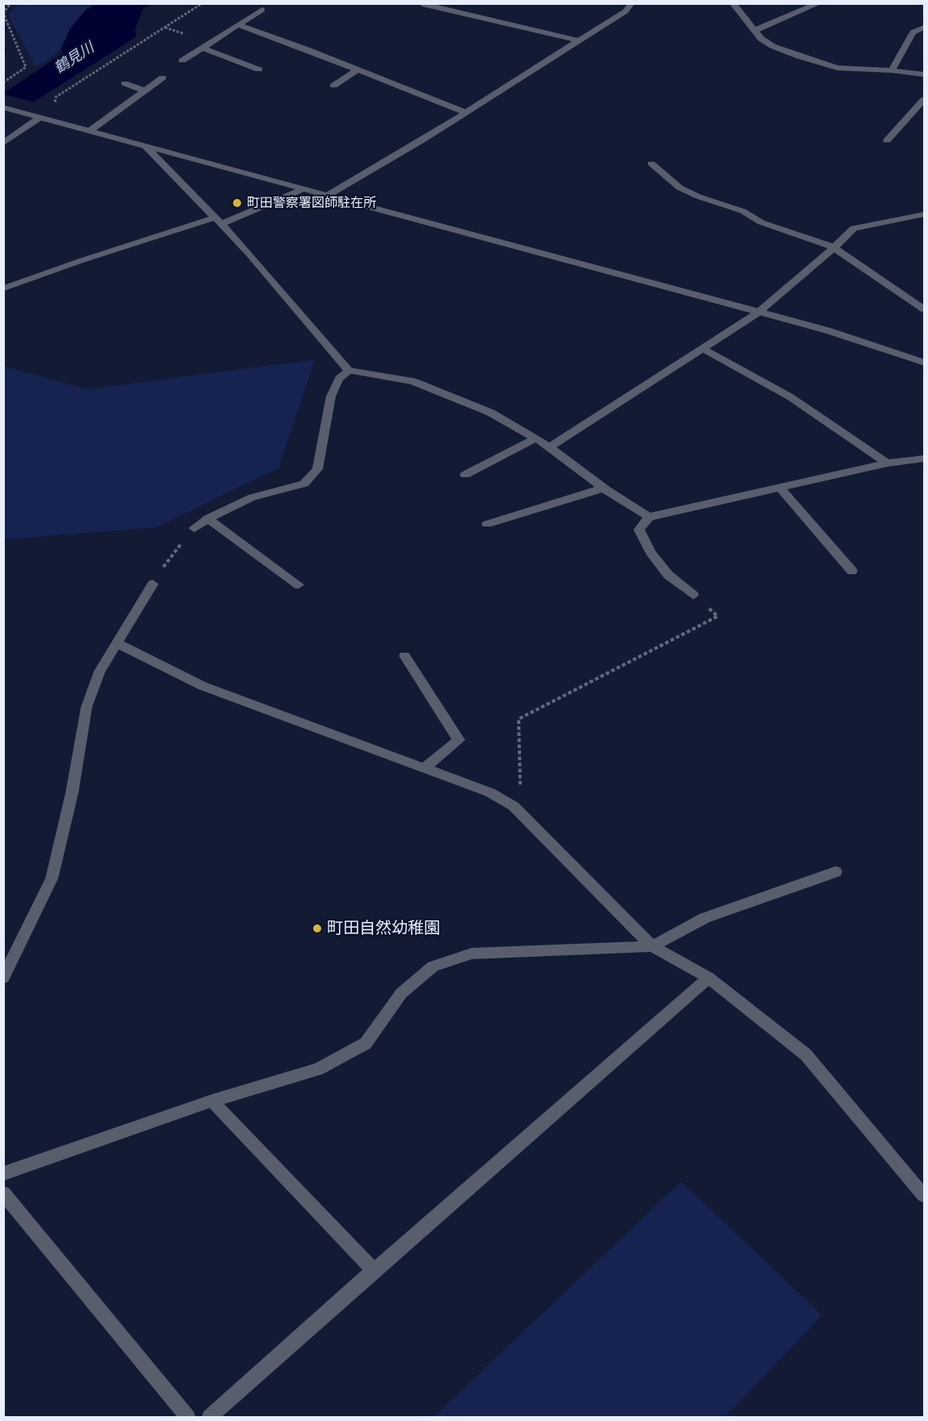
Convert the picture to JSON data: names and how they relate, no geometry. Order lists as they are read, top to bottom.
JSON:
{
  "water": ["鶴見川"],
  "places": ["町田警察署図師駐在所", "町田自然幼稚園"]
}
